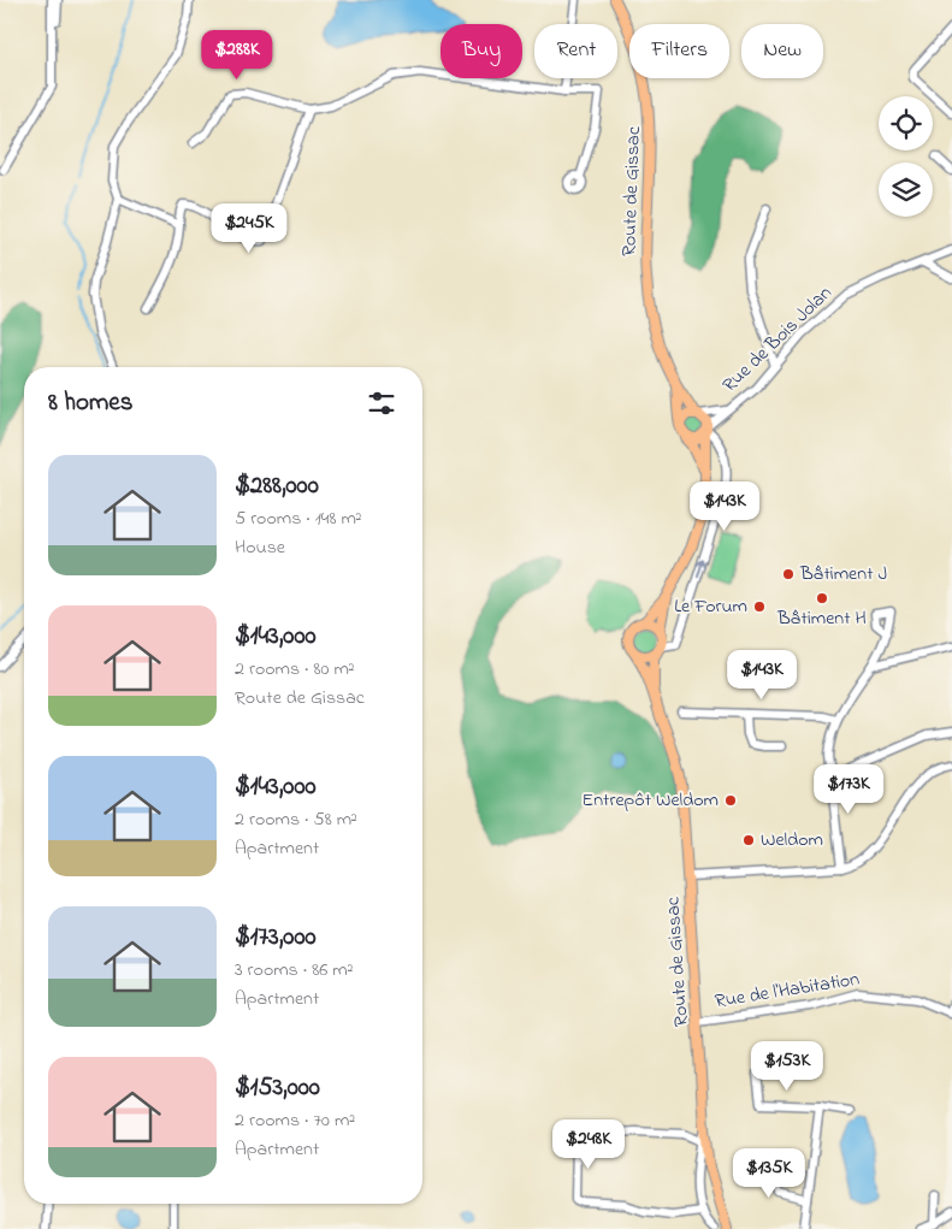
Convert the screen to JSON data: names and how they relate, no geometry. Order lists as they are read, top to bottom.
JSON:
{
  "streets": {
    "main road": ["Route de Gissac"],
    "street": ["Rue de Bois Jolan", "Rue de l'Habitation"]
  },
  "crossings": [
    ["Route de Gissac", "Rue de Bois Jolan"],
    ["Route de Gissac", "Rue de l'Habitation"]
  ],
  "places": [
    "Bâtiment J",
    "Bâtiment H",
    "Le Forum",
    "Entrepôt Weldom",
    "Weldom"
  ],
  "page": {
    "chip": [
      "Buy",
      "Rent",
      "Filters",
      "New"
    ],
    "price": [
      "$288K",
      "$245K",
      "$143K",
      "$143K",
      "$173K",
      "$153K",
      "$248K",
      "$135K"
    ],
    "heading": "8 homes",
    "list": [
      {
        "name": "$288,000",
        "note": "5 rooms · 148 m² · House"
      },
      {
        "name": "$143,000",
        "note": "2 rooms · 80 m² · Route de Gissac"
      },
      {
        "name": "$143,000",
        "note": "2 rooms · 58 m² · Apartment"
      },
      {
        "name": "$173,000",
        "note": "3 rooms · 86 m² · Apartment"
      },
      {
        "name": "$153,000",
        "note": "2 rooms · 70 m² · Apartment"
      }
    ]
  }
}
